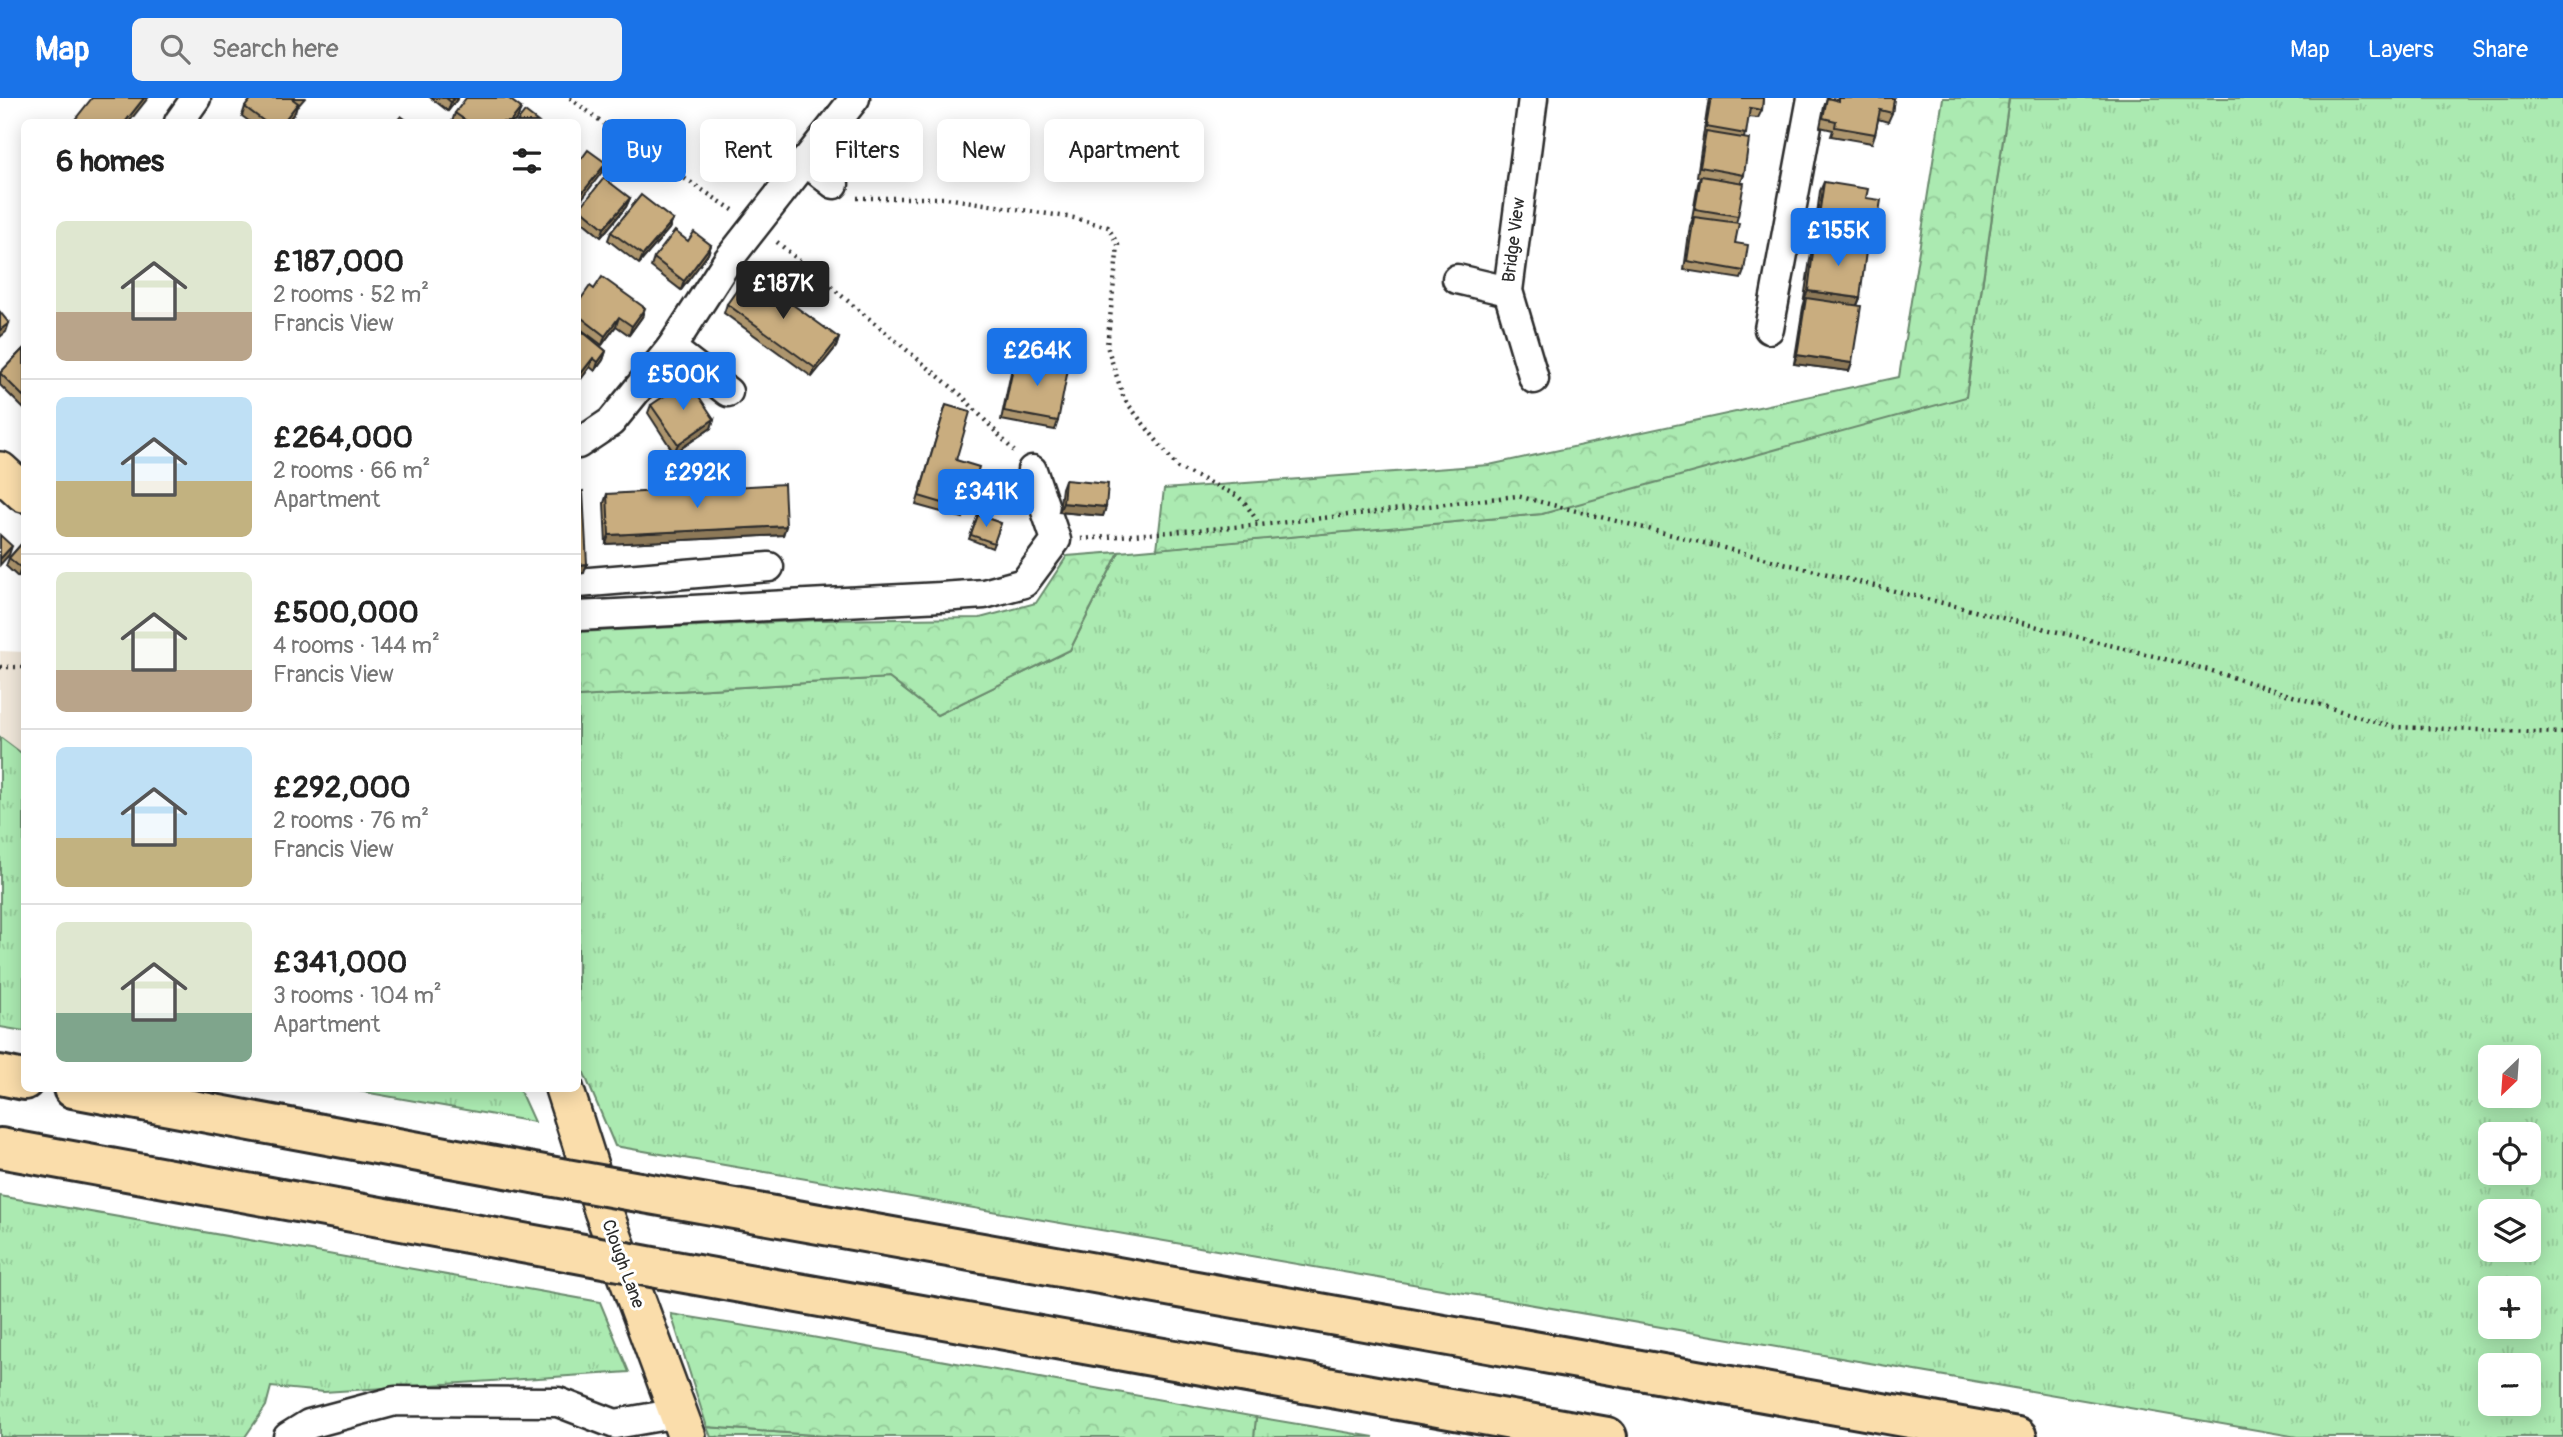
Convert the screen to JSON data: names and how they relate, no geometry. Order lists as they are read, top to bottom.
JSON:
{
  "streets": {
    "main road": ["Clough Lane"],
    "street": ["Bridge View"]
  },
  "north": "bottom left",
  "page": {
    "header": "Map",
    "search": "Search here",
    "nav": ["Map", "Layers", "Share"],
    "chip": [
      "Buy",
      "Rent",
      "Filters",
      "New",
      "Apartment"
    ],
    "heading": "6 homes",
    "list": [
      {
        "name": "£187,000",
        "note": "2 rooms · 52 m² · Francis View"
      },
      {
        "name": "£264,000",
        "note": "2 rooms · 66 m² · Apartment"
      },
      {
        "name": "£500,000",
        "note": "4 rooms · 144 m² · Francis View"
      },
      {
        "name": "£292,000",
        "note": "2 rooms · 76 m² · Francis View"
      },
      {
        "name": "£341,000",
        "note": "3 rooms · 104 m² · Apartment"
      }
    ],
    "price": [
      "£155K",
      "£187K",
      "£264K",
      "£500K",
      "£292K",
      "£341K"
    ],
    "map_buttons": ["+", "−"]
  }
}
